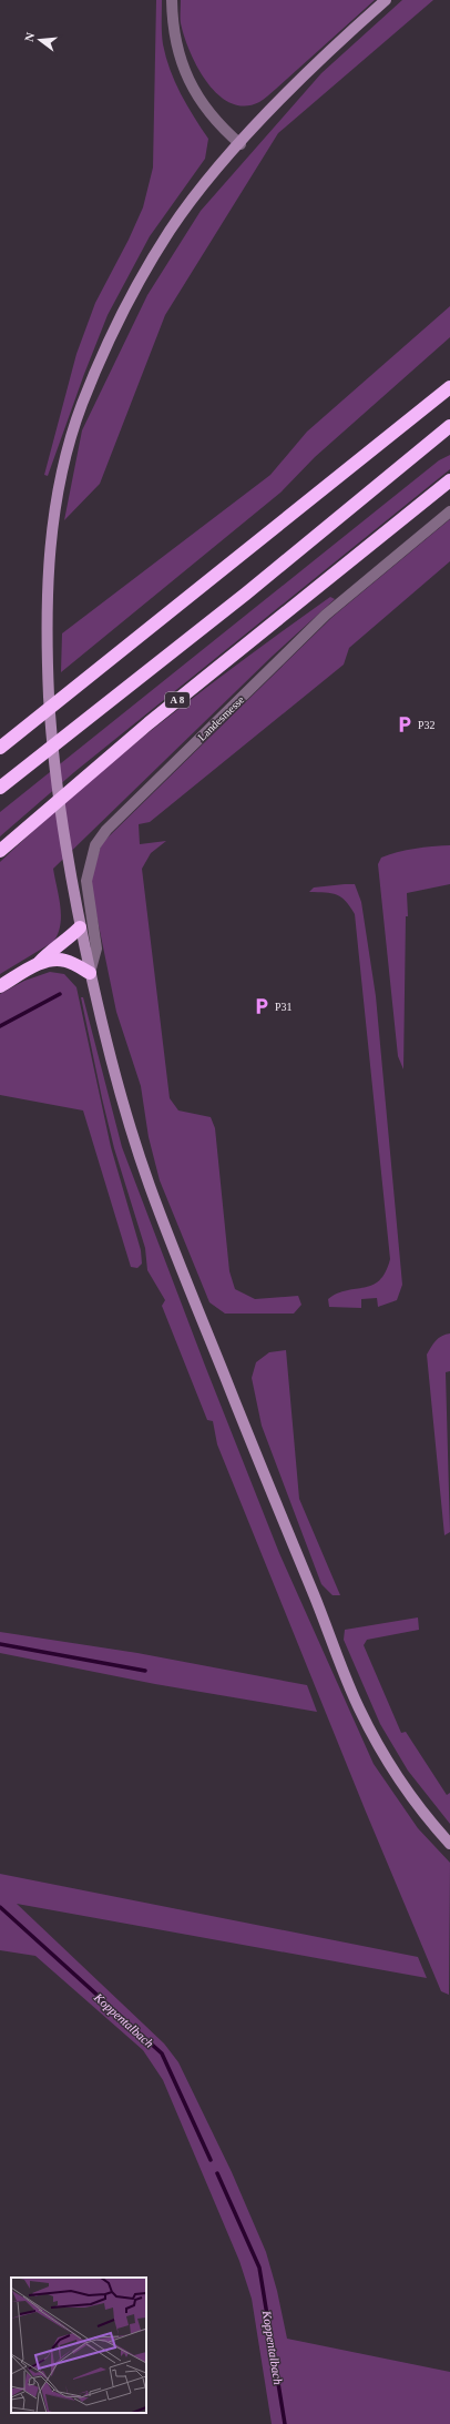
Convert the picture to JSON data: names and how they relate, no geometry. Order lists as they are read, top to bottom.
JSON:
{
  "streets": {
    "highway": ["A 8"],
    "street": ["Landesmesse"]
  },
  "water": ["Koppentalbach"],
  "places": {
    "parking": ["P32", "P31"]
  },
  "north": "left"
}
